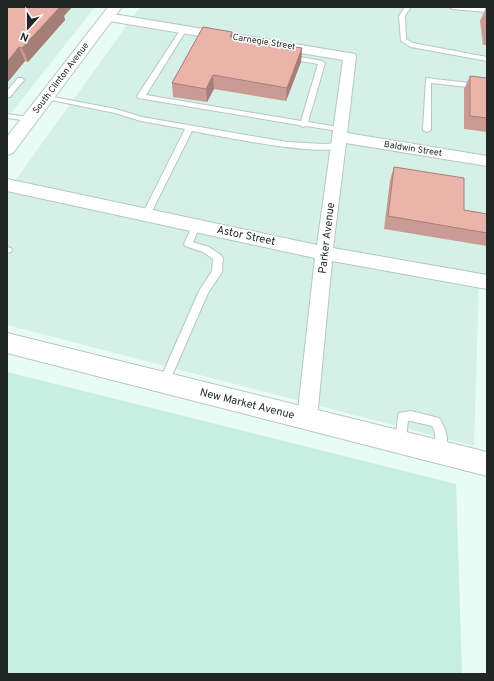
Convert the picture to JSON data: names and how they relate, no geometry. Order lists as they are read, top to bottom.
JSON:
{
  "streets": {
    "main road": ["South Clinton Avenue", "New Market Avenue"],
    "street": [
      "Carnegie Street",
      "Baldwin Street",
      "Astor Street",
      "Parker Avenue"
    ]
  },
  "crossings": [
    ["Carnegie Street", "South Clinton Avenue"],
    ["Carnegie Street", "Parker Avenue"],
    ["Baldwin Street", "Parker Avenue"],
    ["Astor Street", "Parker Avenue"],
    ["Parker Avenue", "New Market Avenue"]
  ],
  "north": "bottom"
}
